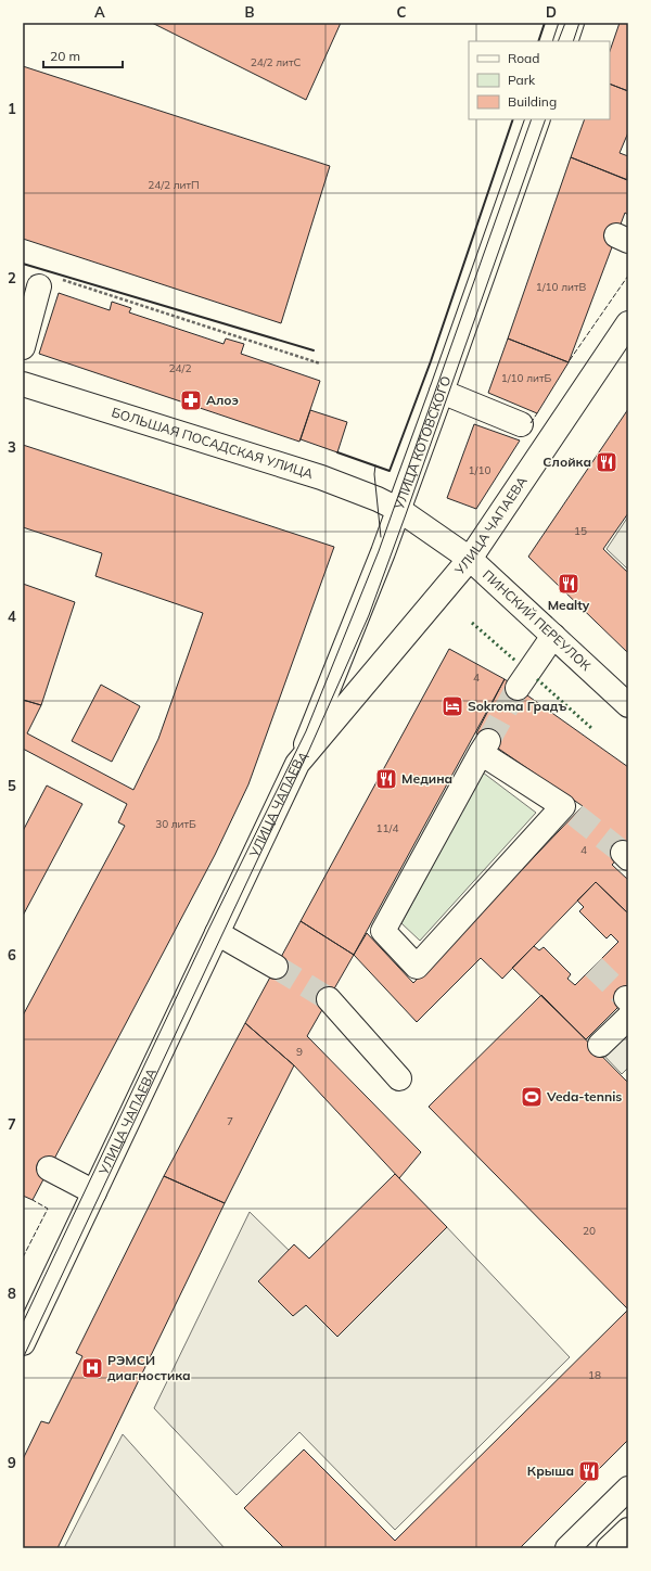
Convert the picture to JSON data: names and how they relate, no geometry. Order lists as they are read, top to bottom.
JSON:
{
  "streets": {
    "street": [
      "БОЛЬШАЯ ПОСАДСКАЯ УЛИЦА",
      "УЛИЦА КОТОВСКОГО",
      "УЛИЦА ЧАПАЕВА",
      "ПИНСКИЙ ПЕРЕУЛОК"
    ]
  },
  "crossings": [
    ["БОЛЬШАЯ ПОСАДСКАЯ УЛИЦА", "УЛИЦА КОТОВСКОГО"],
    ["БОЛЬШАЯ ПОСАДСКАЯ УЛИЦА", "ПИНСКИЙ ПЕРЕУЛОК"],
    ["УЛИЦА КОТОВСКОГО", "УЛИЦА ЧАПАЕВА"],
    ["УЛИЦА КОТОВСКОГО", "ПИНСКИЙ ПЕРЕУЛОК"],
    ["УЛИЦА ЧАПАЕВА", "ПИНСКИЙ ПЕРЕУЛОК"]
  ],
  "places": {
    "pharmacy": ["Алоэ"],
    "restaurant": [
      "Слойка",
      "Mealty",
      "Медина",
      "Крыша"
    ],
    "hotel": ["Sokroma Градъ"],
    "sports": ["Veda-tennis"],
    "hospital": ["РЭМСИ диагностика"]
  },
  "house_numbers": [
    "24/2 литС",
    "24/2 литП",
    "1/10 литВ",
    "24/2",
    "1/10 литБ",
    "1/10",
    "15",
    "4",
    "30 литБ",
    "11/4",
    "4",
    "9",
    "7",
    "20",
    "18"
  ],
  "legend": ["Road", "Park", "Building"],
  "scale_bar": "20 m",
  "grid": {
    "columns": [
      "A",
      "B",
      "C",
      "D"
    ],
    "rows": [
      "1",
      "2",
      "3",
      "4",
      "5",
      "6",
      "7",
      "8",
      "9"
    ]
  }
}
